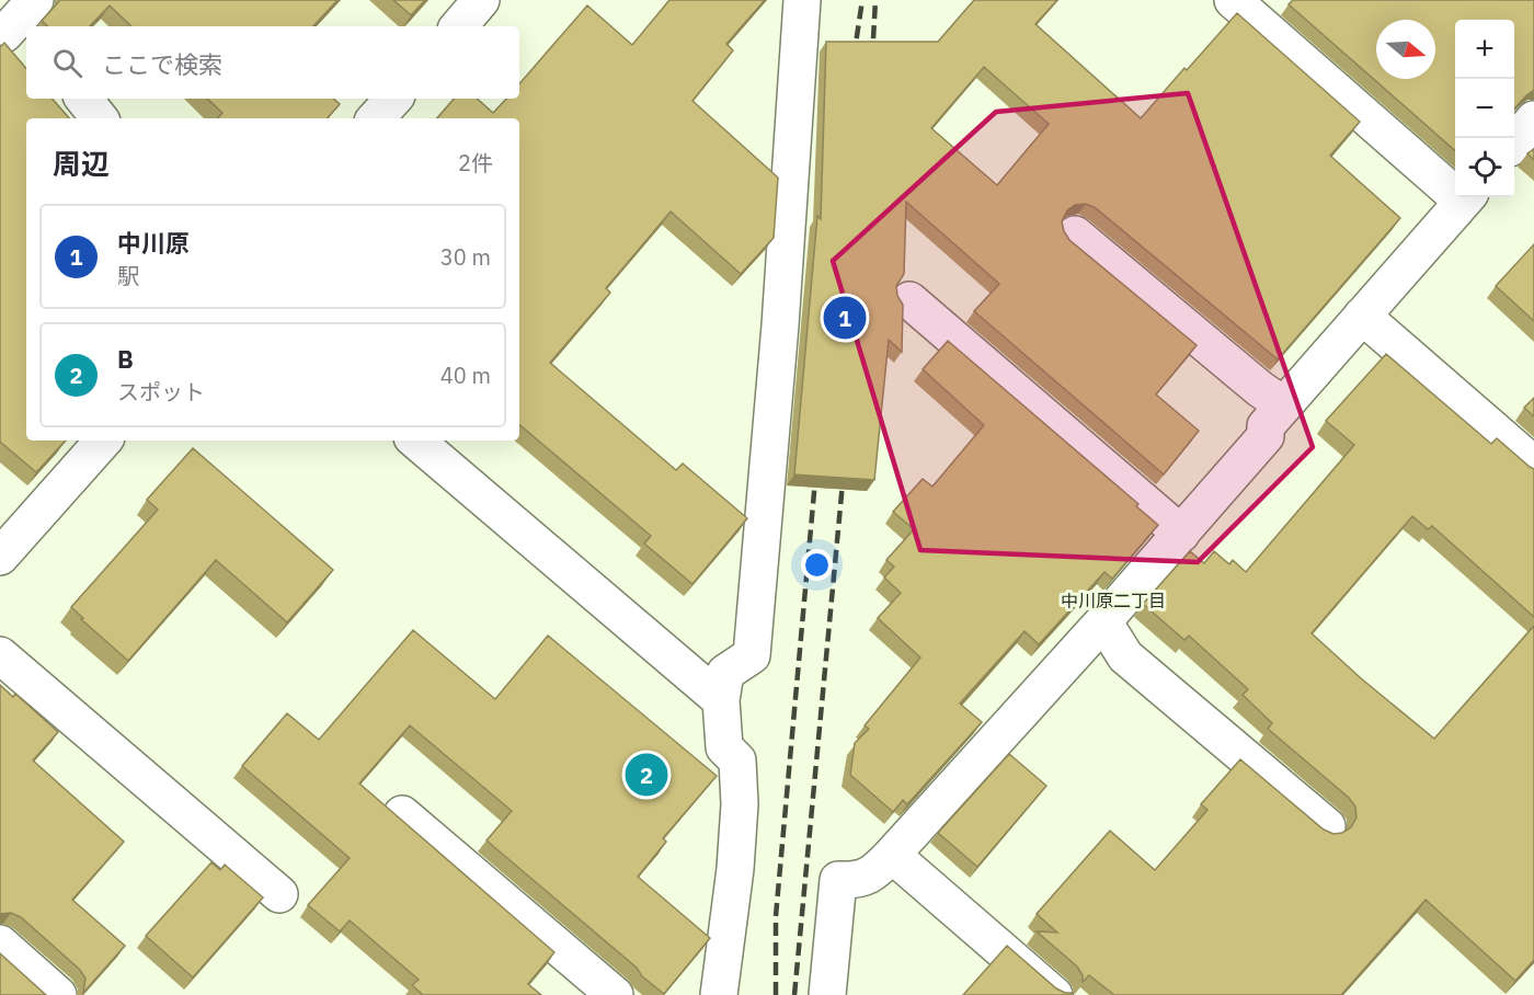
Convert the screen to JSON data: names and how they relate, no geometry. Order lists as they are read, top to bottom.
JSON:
{
  "districts": ["中川原二丁目"],
  "north": "right",
  "page": {
    "map_buttons": ["+", "−"],
    "search": "ここで検索",
    "heading": ["周辺", "2件"],
    "list": [
      {
        "mark": "1",
        "name": "中川原",
        "note": "駅",
        "value": "30 m"
      },
      {
        "mark": "2",
        "name": "B",
        "note": "スポット",
        "value": "40 m"
      }
    ],
    "pins": ["1", "2"]
  }
}
